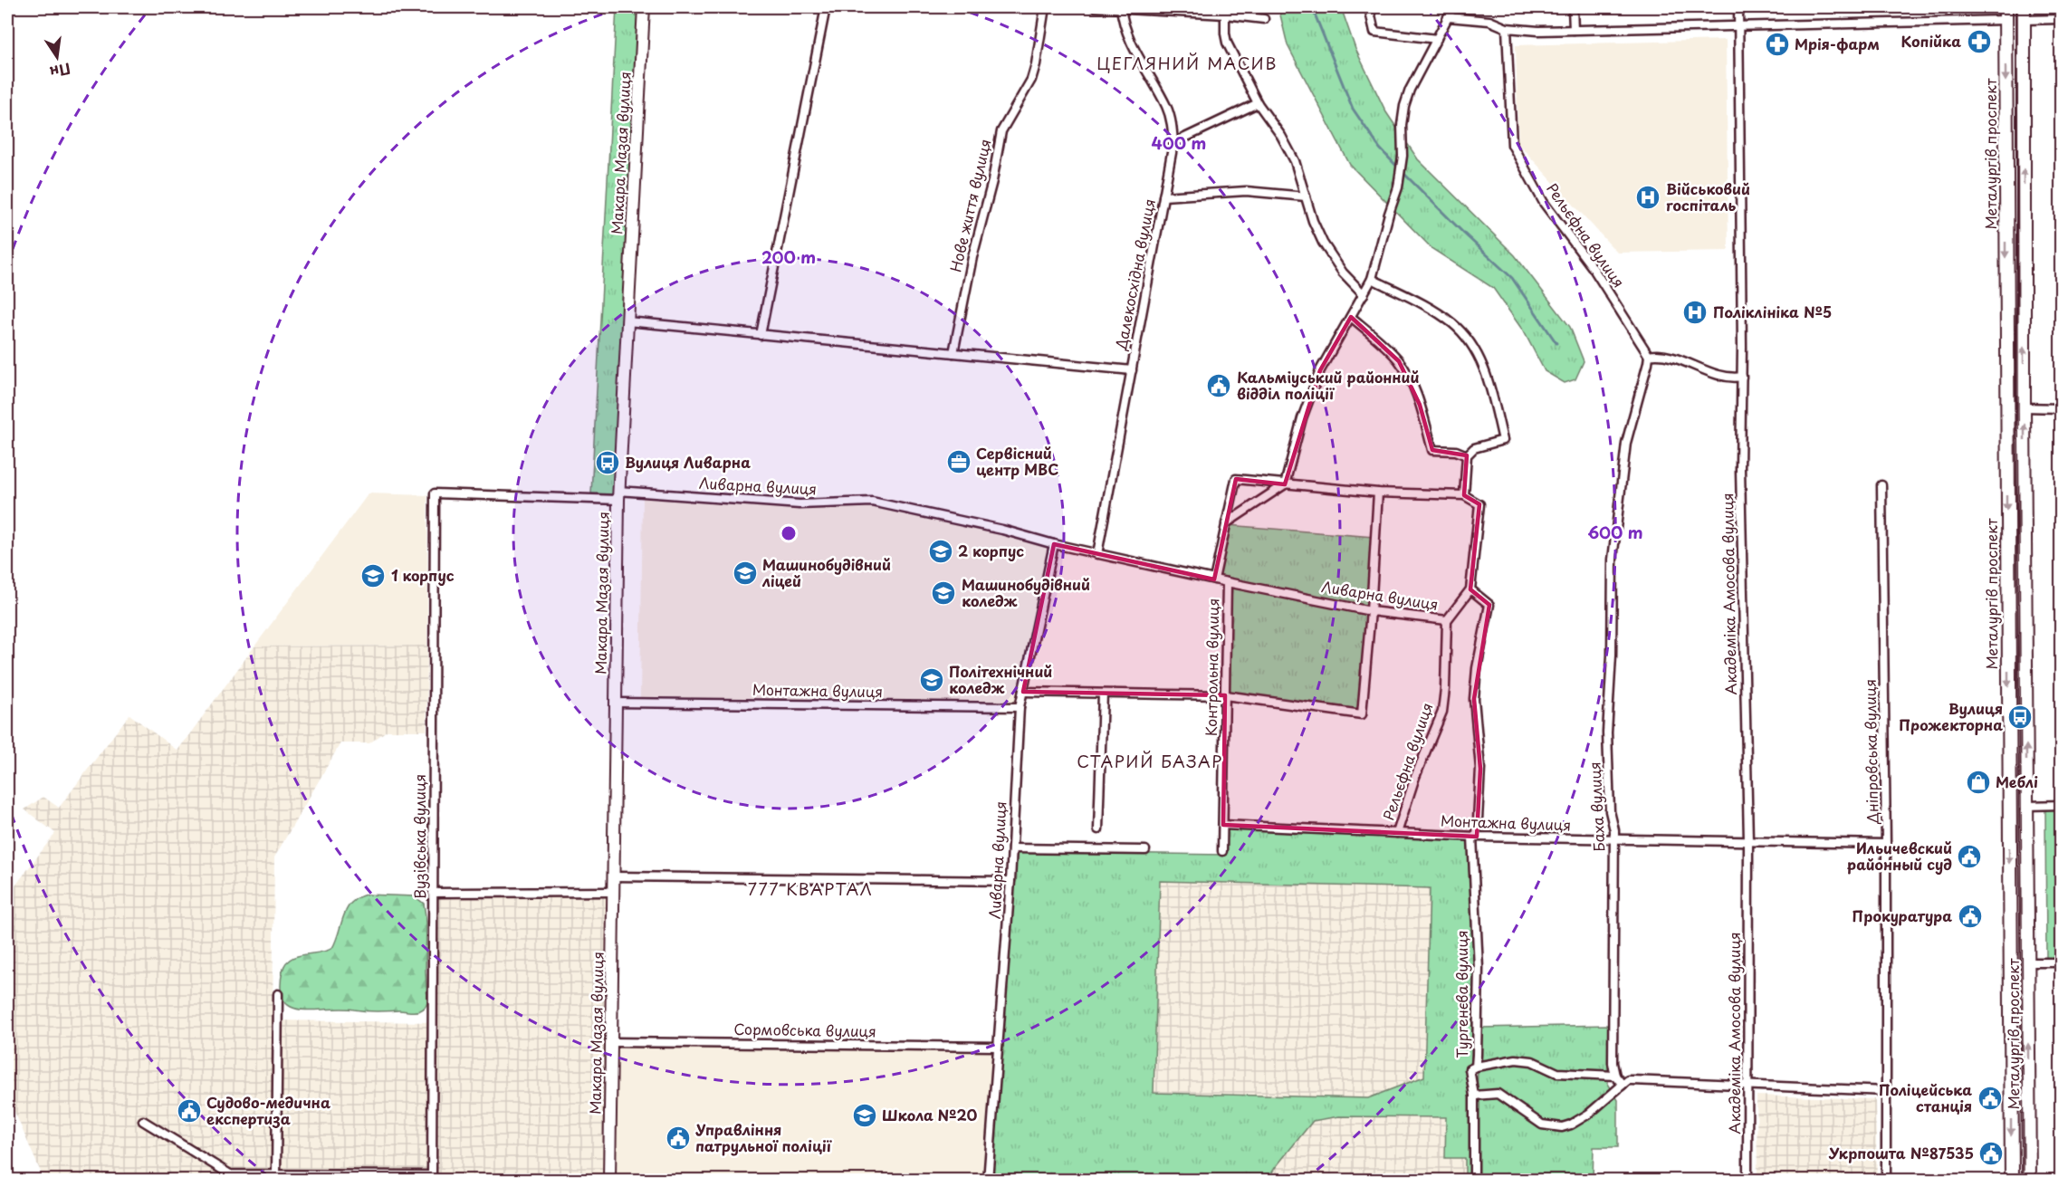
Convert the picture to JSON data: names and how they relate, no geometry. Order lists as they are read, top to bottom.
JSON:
{
  "streets": {
    "main road": ["Макара Мазая вулиця", "Металургів проспект"],
    "street": [
      "Нове життя вулиця",
      "Рельєфна вулиця",
      "Далекосхідна вулиця",
      "Ливарна вулиця",
      "Академіка Амосова вулиця",
      "Контрольна вулиця",
      "Монтажна вулиця",
      "Дніпровська вулиця",
      "Баха вулиця",
      "Вузівська вулиця",
      "Тургенєва вулиця",
      "Сормовська вулиця"
    ]
  },
  "crossings": [
    ["Макара Мазая вулиця", "Ливарна вулиця"],
    ["Макара Мазая вулиця", "Монтажна вулиця"],
    ["Макара Мазая вулиця", "Сормовська вулиця"],
    ["Рельєфна вулиця", "Ливарна вулиця"],
    ["Рельєфна вулиця", "Монтажна вулиця"],
    ["Рельєфна вулиця", "Баха вулиця"],
    ["Далекосхідна вулиця", "Ливарна вулиця"],
    ["Ливарна вулиця", "Контрольна вулиця"],
    ["Ливарна вулиця", "Монтажна вулиця"],
    ["Ливарна вулиця", "Вузівська вулиця"],
    ["Ливарна вулиця", "Сормовська вулиця"],
    ["Академіка Амосова вулиця", "Монтажна вулиця"],
    ["Контрольна вулиця", "Монтажна вулиця"],
    ["Монтажна вулиця", "Дніпровська вулиця"],
    ["Монтажна вулиця", "Баха вулиця"],
    ["Монтажна вулиця", "Тургенєва вулиця"]
  ],
  "districts": ["ЦЕГЛЯНИЙ МАСИВ", "СТАРИЙ БАЗАР", "777 КВАРТАЛ"],
  "places": {
    "pharmacy": ["Копійка", "Мрія-фарм"],
    "hospital": ["Військовий госпіталь", "Поліклініка №5"],
    "public building": [
      "Кальміуський районний відділ поліції",
      "Ильичевский районный суд",
      "Прокуратура",
      "Поліцейська станція",
      "Судово-медична експертиза",
      "Управління патрульної поліції",
      "Укрпошта №87535"
    ],
    "office": ["Сервісний центр МВС"],
    "bus stop": ["Вулиця Ливарна", "Вулиця Прожекторна"],
    "school or university": [
      "2 корпус",
      "Машинобудівний ліцей",
      "1 корпус",
      "Машинобудівний коледж",
      "Політехнічний коледж",
      "Школа №20"
    ],
    "shop": ["Меблі"]
  },
  "north": "bottom",
  "rings": ["400 m", "200 m", "600 m"]
}
